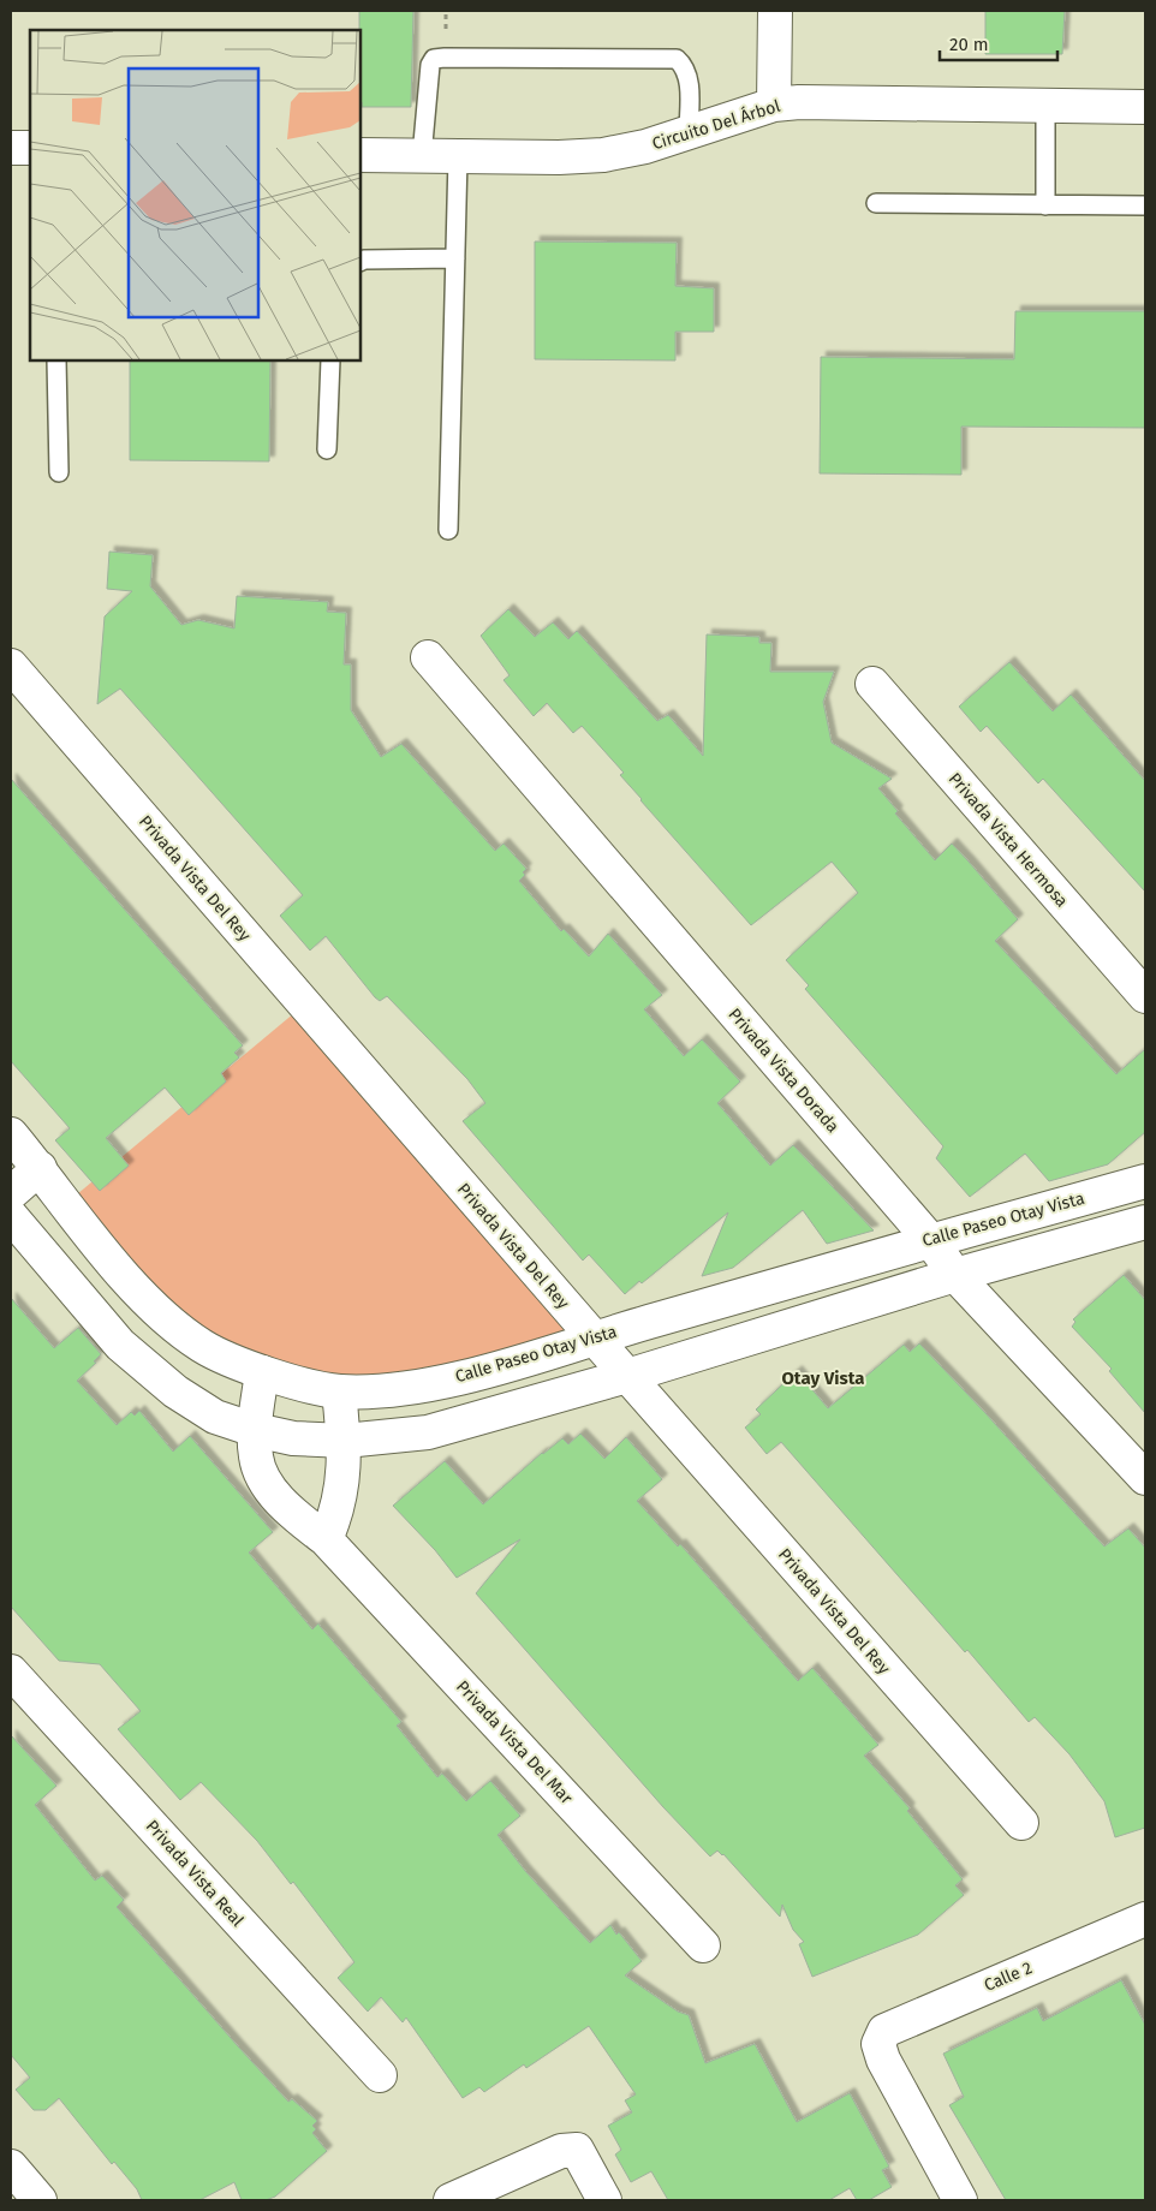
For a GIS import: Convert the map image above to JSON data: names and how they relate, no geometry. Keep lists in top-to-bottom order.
{
  "streets": {
    "street": [
      "Circuito Del Árbol",
      "Privada Vista Hermosa",
      "Privada Vista Del Rey",
      "Privada Vista Dorada",
      "Calle Paseo Otay Vista",
      "Privada Vista Del Mar",
      "Privada Vista Real",
      "Calle 2"
    ]
  },
  "crossings": [
    ["Privada Vista Del Rey", "Calle Paseo Otay Vista"],
    ["Privada Vista Dorada", "Calle Paseo Otay Vista"],
    ["Calle Paseo Otay Vista", "Privada Vista Del Mar"]
  ],
  "districts": ["Otay Vista"],
  "scale_bar": "20 m"
}
